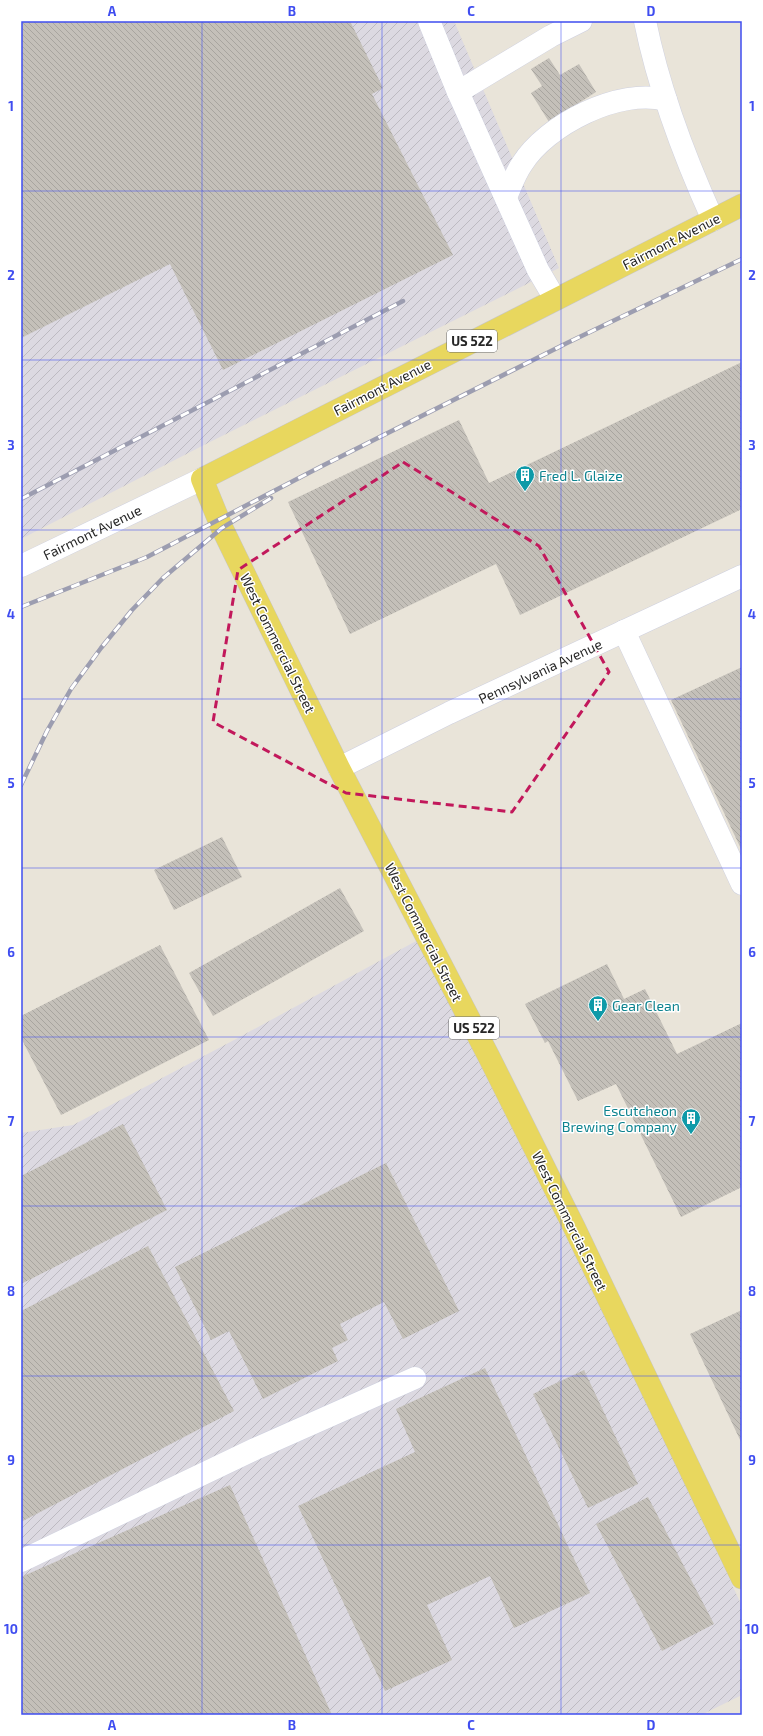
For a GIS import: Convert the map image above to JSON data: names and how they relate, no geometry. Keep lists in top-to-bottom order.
{
  "streets": {
    "main road": ["Fairmont Avenue", "US 522", "West Commercial Street"],
    "street": ["Pennsylvania Avenue"]
  },
  "crossings": [
    ["Fairmont Avenue", "West Commercial Street"],
    ["West Commercial Street", "Pennsylvania Avenue"]
  ],
  "places": {
    "building": ["Fred L. Glaize", "Gear Clean", "Escutcheon Brewing Company"]
  },
  "grid": {
    "columns": [
      "A",
      "B",
      "C",
      "D"
    ],
    "rows": [
      "1",
      "2",
      "3",
      "4",
      "5",
      "6",
      "7",
      "8",
      "9",
      "10"
    ]
  }
}
